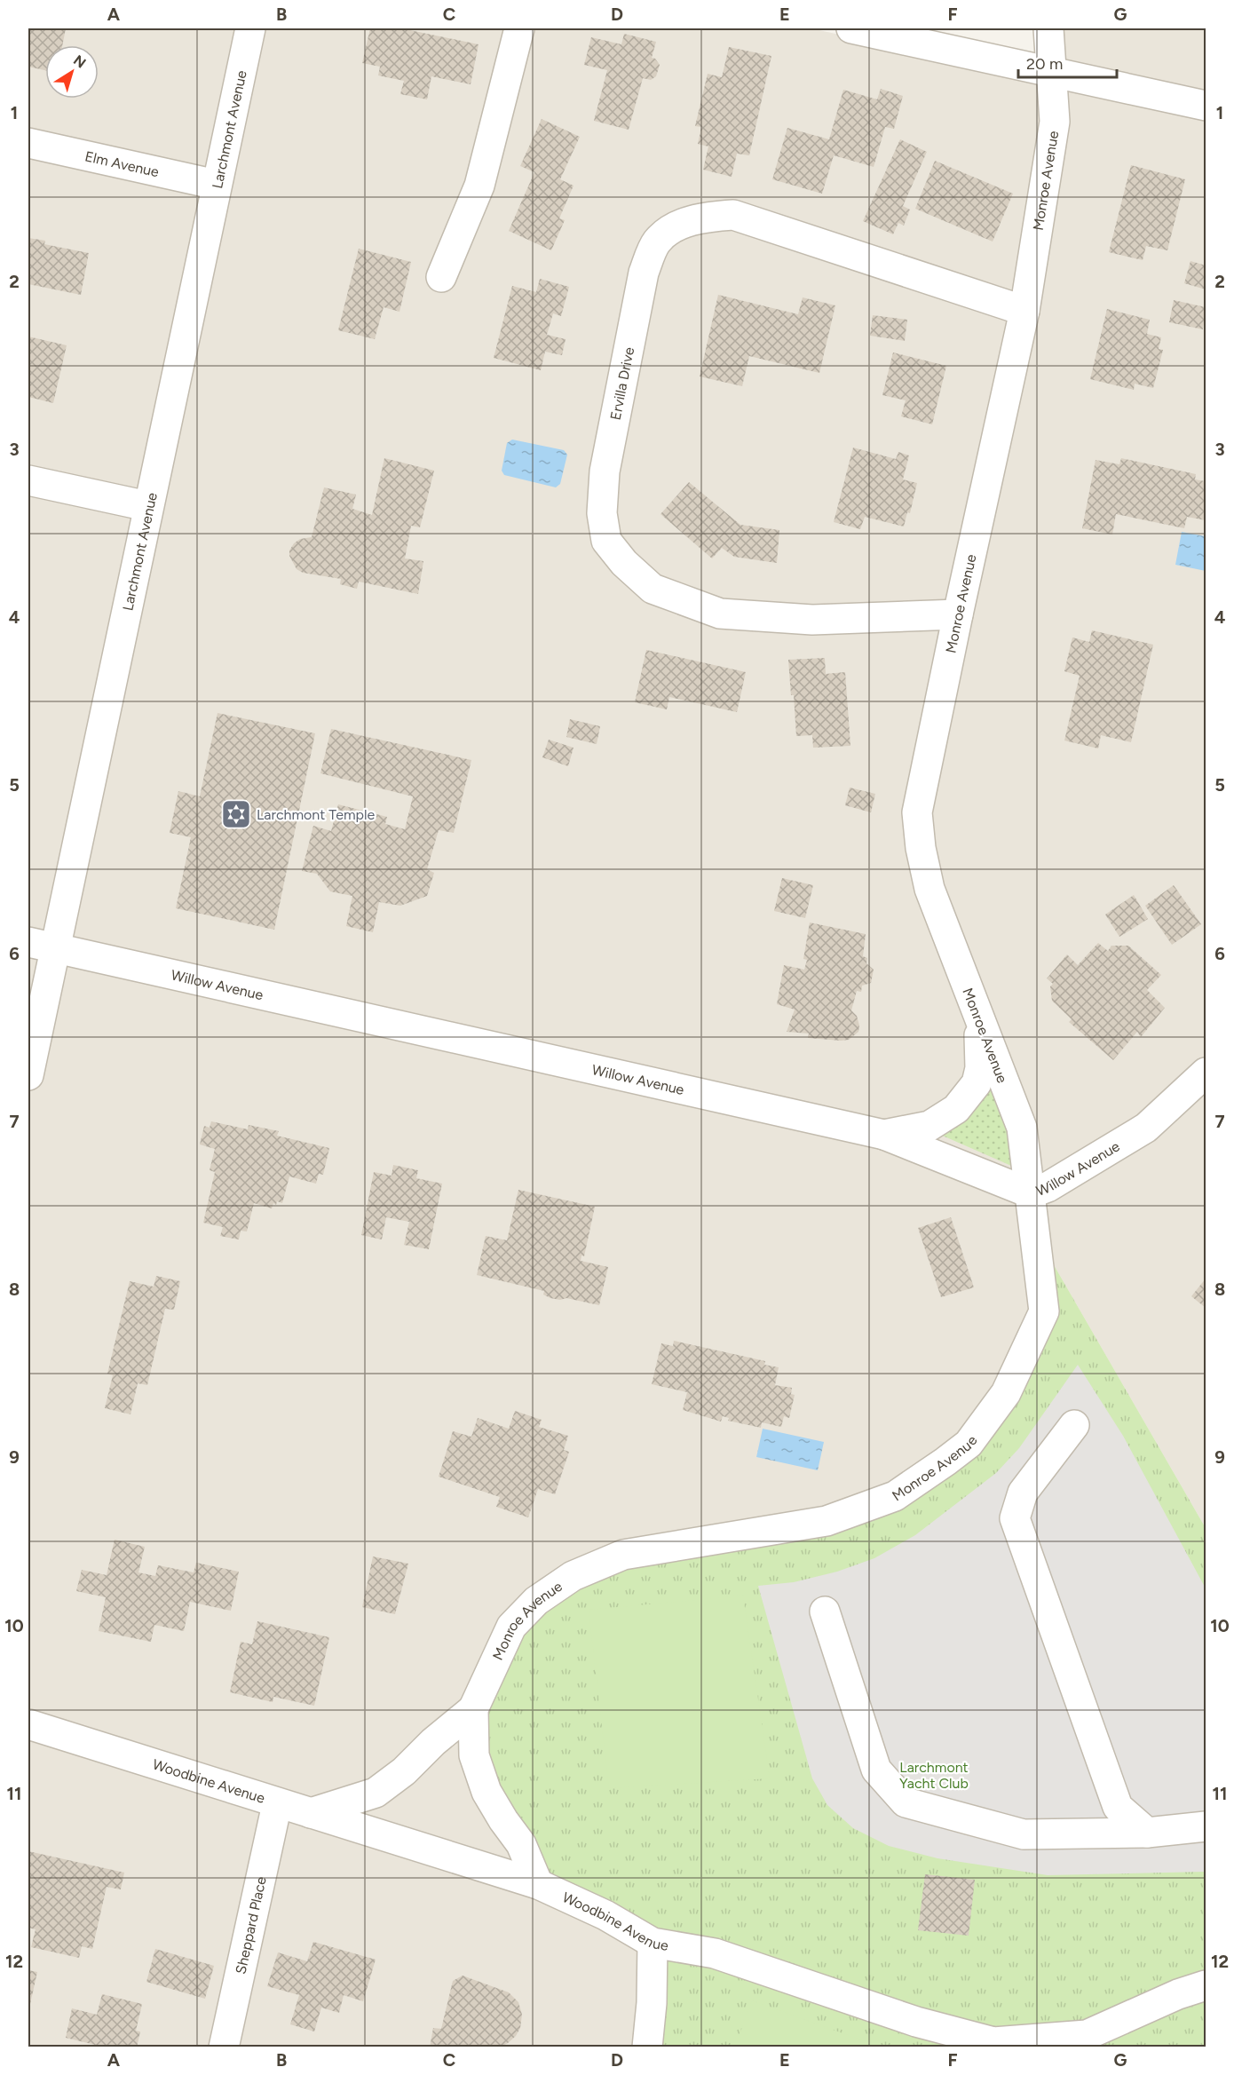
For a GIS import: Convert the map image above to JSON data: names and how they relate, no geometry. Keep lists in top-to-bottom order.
{
  "streets": {
    "street": [
      "Larchmont Avenue",
      "Elm Avenue",
      "Monroe Avenue",
      "Ervilla Drive",
      "Willow Avenue",
      "Woodbine Avenue",
      "Sheppard Place"
    ]
  },
  "crossings": [
    ["Larchmont Avenue", "Elm Avenue"],
    ["Larchmont Avenue", "Willow Avenue"],
    ["Monroe Avenue", "Ervilla Drive"],
    ["Monroe Avenue", "Willow Avenue"],
    ["Monroe Avenue", "Woodbine Avenue"],
    ["Woodbine Avenue", "Sheppard Place"]
  ],
  "parks": ["Larchmont Yacht Club"],
  "places": {
    "synagogue": ["Larchmont Temple"]
  },
  "scale_bar": "20 m",
  "north": "top right",
  "grid": {
    "columns": [
      "A",
      "B",
      "C",
      "D",
      "E",
      "F",
      "G"
    ],
    "rows": [
      "1",
      "2",
      "3",
      "4",
      "5",
      "6",
      "7",
      "8",
      "9",
      "10",
      "11",
      "12"
    ]
  }
}
